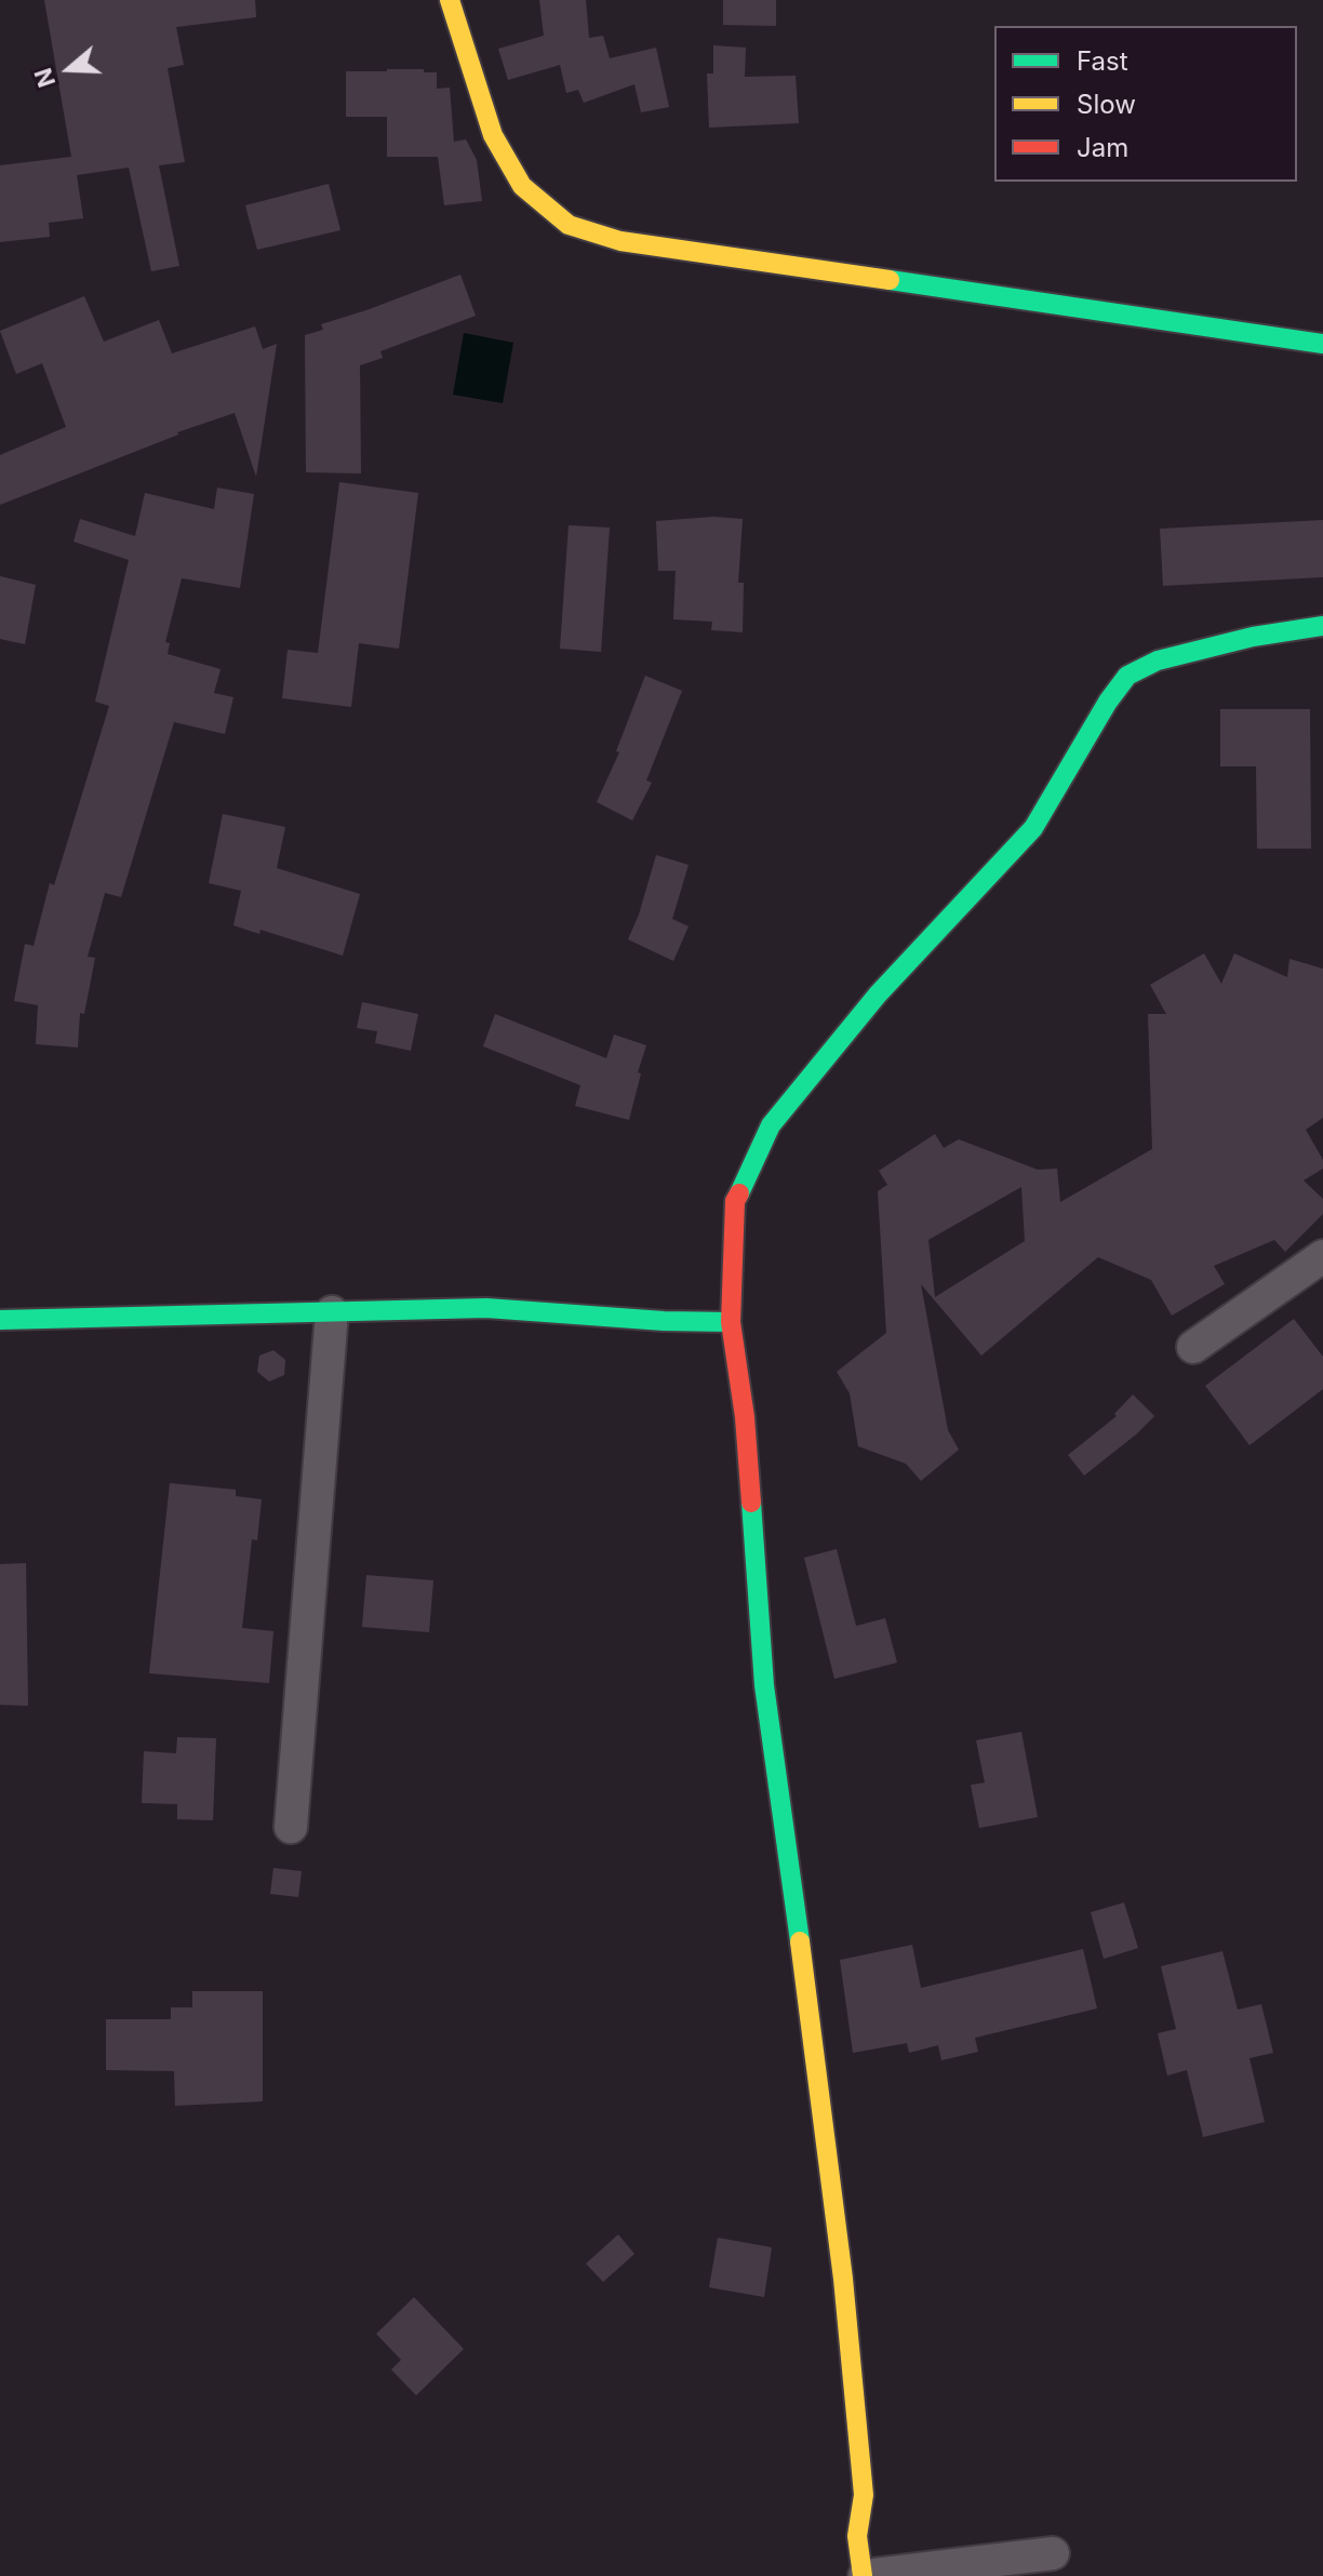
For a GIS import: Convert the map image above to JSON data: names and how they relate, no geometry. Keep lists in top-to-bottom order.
{
  "legend": ["Fast", "Slow", "Jam"],
  "north": "left"
}
